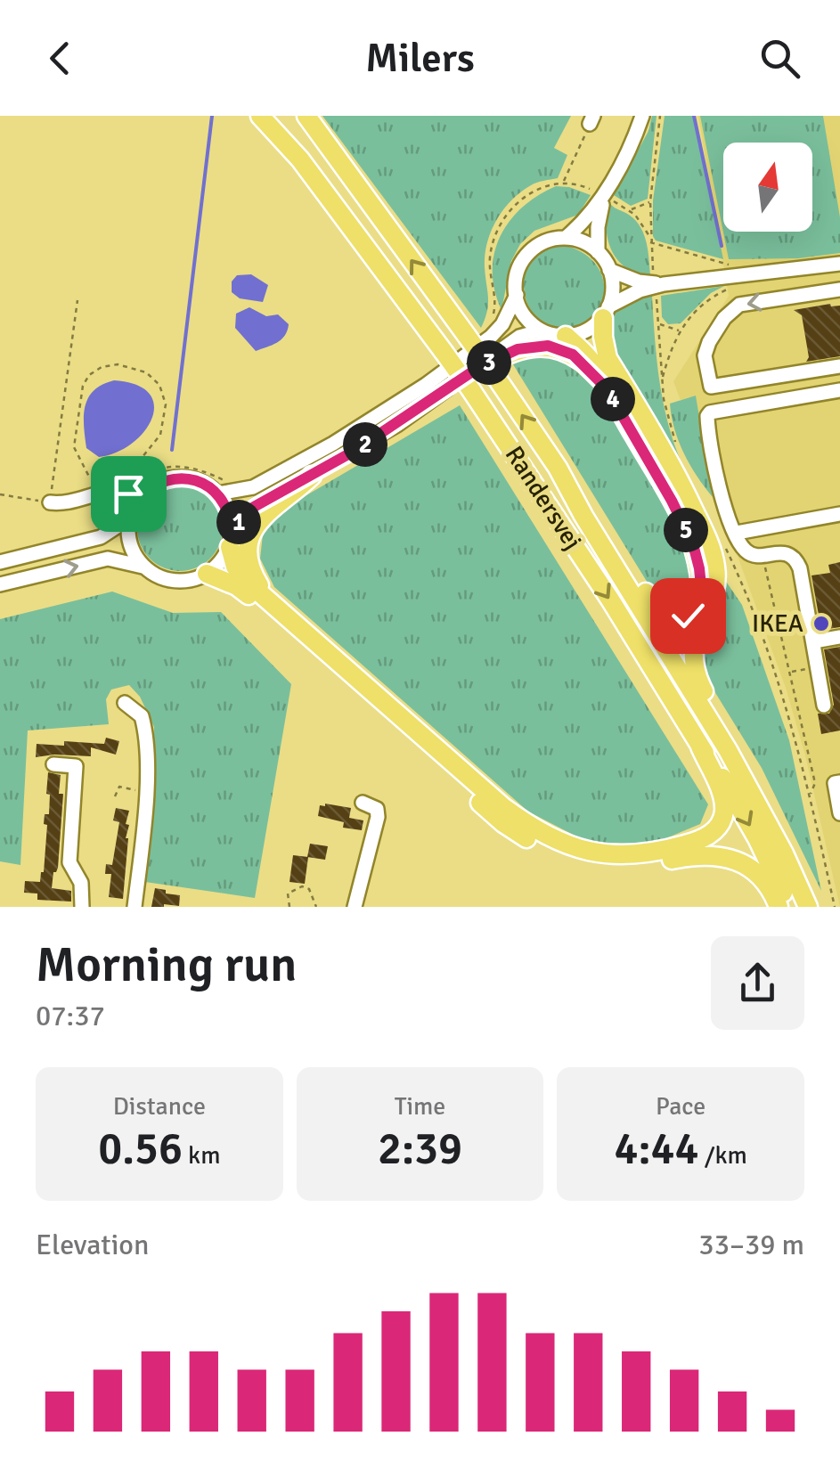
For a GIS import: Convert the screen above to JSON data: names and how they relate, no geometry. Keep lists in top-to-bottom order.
{
  "streets": {
    "main road": ["Randersvej"]
  },
  "places": ["IKEA"],
  "north": "top",
  "page": {
    "header": "Milers",
    "pins": [
      "3",
      "4",
      "2",
      "1",
      "5"
    ],
    "heading": ["Morning run", "07:37"],
    "stats": [
      ["Distance", "0.56 km"],
      ["Time", "2:39"],
      ["Pace", "4:44 /km"]
    ],
    "chart": ["Elevation", "33–39 m"]
  }
}
